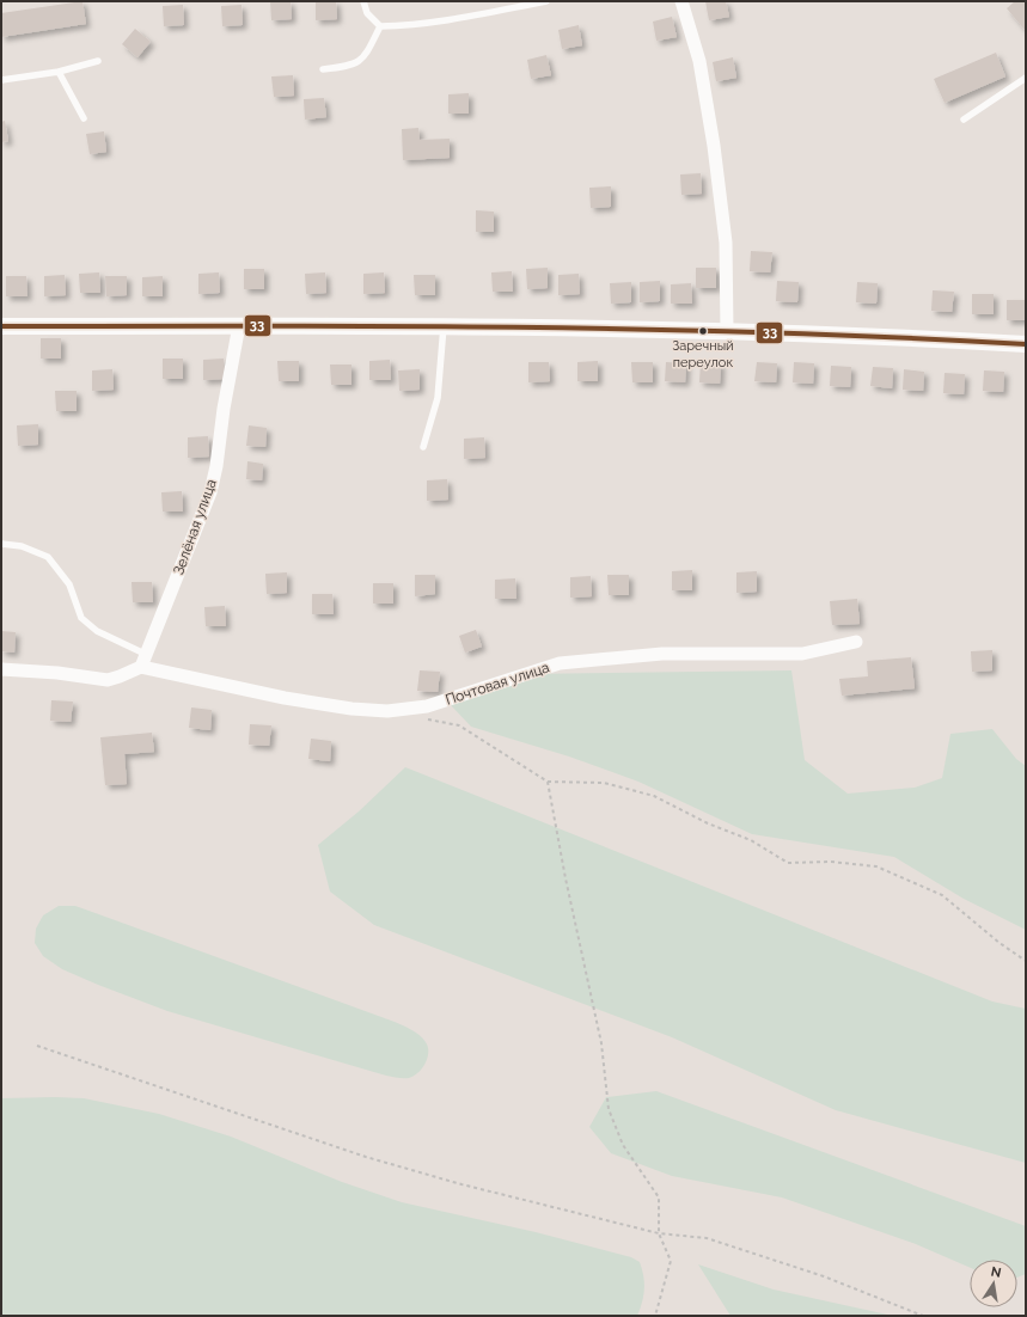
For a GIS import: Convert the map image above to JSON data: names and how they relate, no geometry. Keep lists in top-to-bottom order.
{
  "streets": {
    "street": ["Зелёная улица", "Почтовая улица"]
  },
  "crossings": [
    ["Зелёная улица", "Почтовая улица"]
  ],
  "places": ["Заречный переулок"],
  "lines": ["transit line 33"],
  "north": "top"
}
